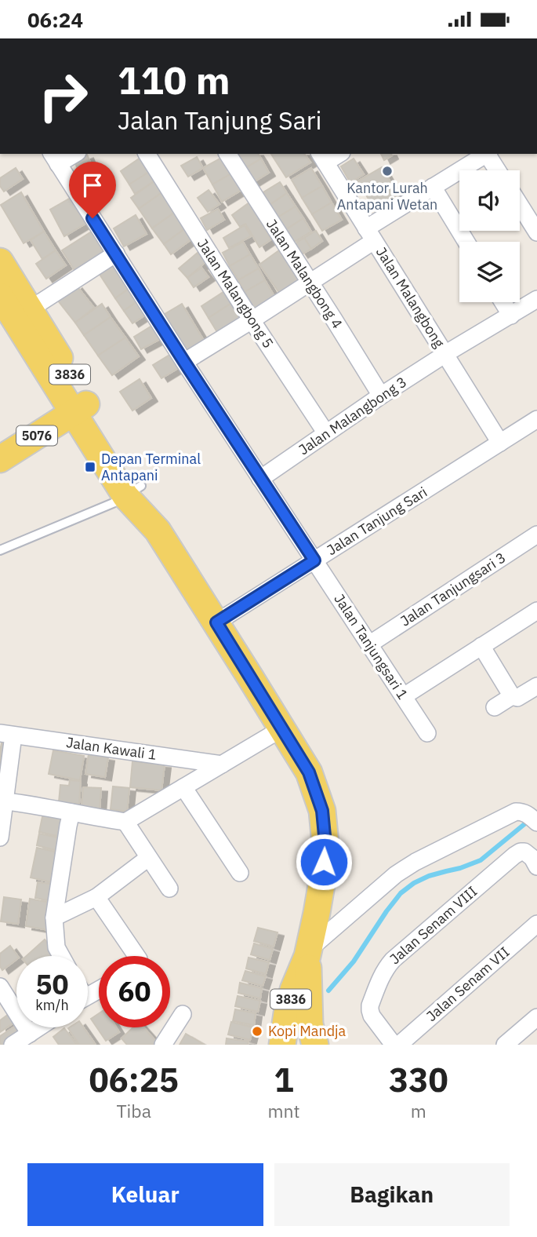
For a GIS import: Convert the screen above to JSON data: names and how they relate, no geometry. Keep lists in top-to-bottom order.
{
  "streets": {
    "main road": ["3836", "5076"],
    "street": [
      "Jalan Malangbong 4",
      "Jalan Malangbong 5",
      "Jalan Malangbong",
      "Jalan Malangbong 3",
      "Jalan Tanjung Sari",
      "Jalan Tanjungsari 3",
      "Jalan Tanjungsari 1",
      "Jalan Kawali 1",
      "Jalan Senam VIII",
      "Jalan Senam VII"
    ]
  },
  "crossings": [
    ["Jalan Malangbong 4", "Jalan Malangbong 3"],
    ["Jalan Malangbong 5", "Jalan Malangbong 3"],
    ["Jalan Malangbong", "Jalan Malangbong 3"],
    ["Jalan Malangbong", "Jalan Tanjung Sari"],
    ["3836", "5076"],
    ["3836", "Jalan Tanjung Sari"],
    ["Jalan Malangbong 3", "Jalan Tanjungsari 1"],
    ["Jalan Tanjung Sari", "Jalan Tanjungsari 1"],
    ["Jalan Tanjungsari 3", "Jalan Tanjungsari 1"]
  ],
  "places": {
    "other": ["Kantor Lurah Antapani Wetan", "Kopi Mandja"],
    "transit": ["Depan Terminal Antapani"]
  },
  "page": {
    "status": "06:24",
    "turn": ["110 m", "Jalan Tanjung Sari"],
    "speed": "50 km/h",
    "limit": "60",
    "eta": [
      "06:25",
      "Tiba",
      "1",
      "mnt",
      "330",
      "m"
    ],
    "buttons": ["Keluar", "Bagikan"]
  }
}
